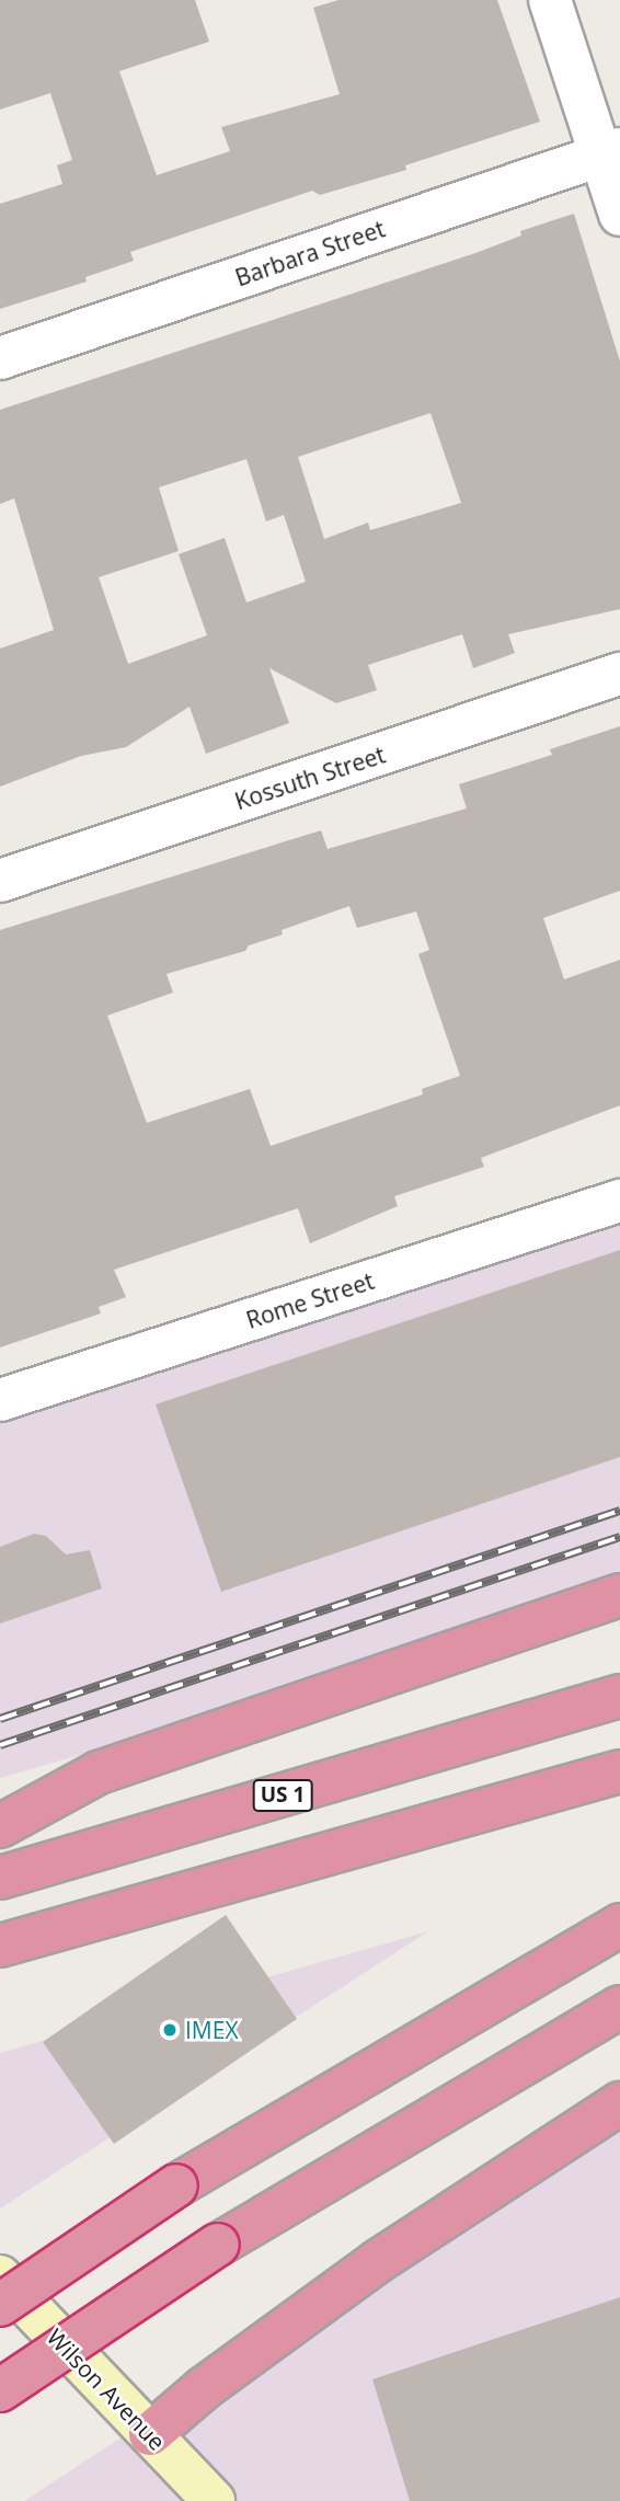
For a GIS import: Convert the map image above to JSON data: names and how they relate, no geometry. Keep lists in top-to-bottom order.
{
  "streets": {
    "highway": ["US 1"],
    "main road": ["Wilson Avenue"],
    "street": ["Barbara Street", "Kossuth Street", "Rome Street"]
  },
  "places": ["IMEX"]
}
